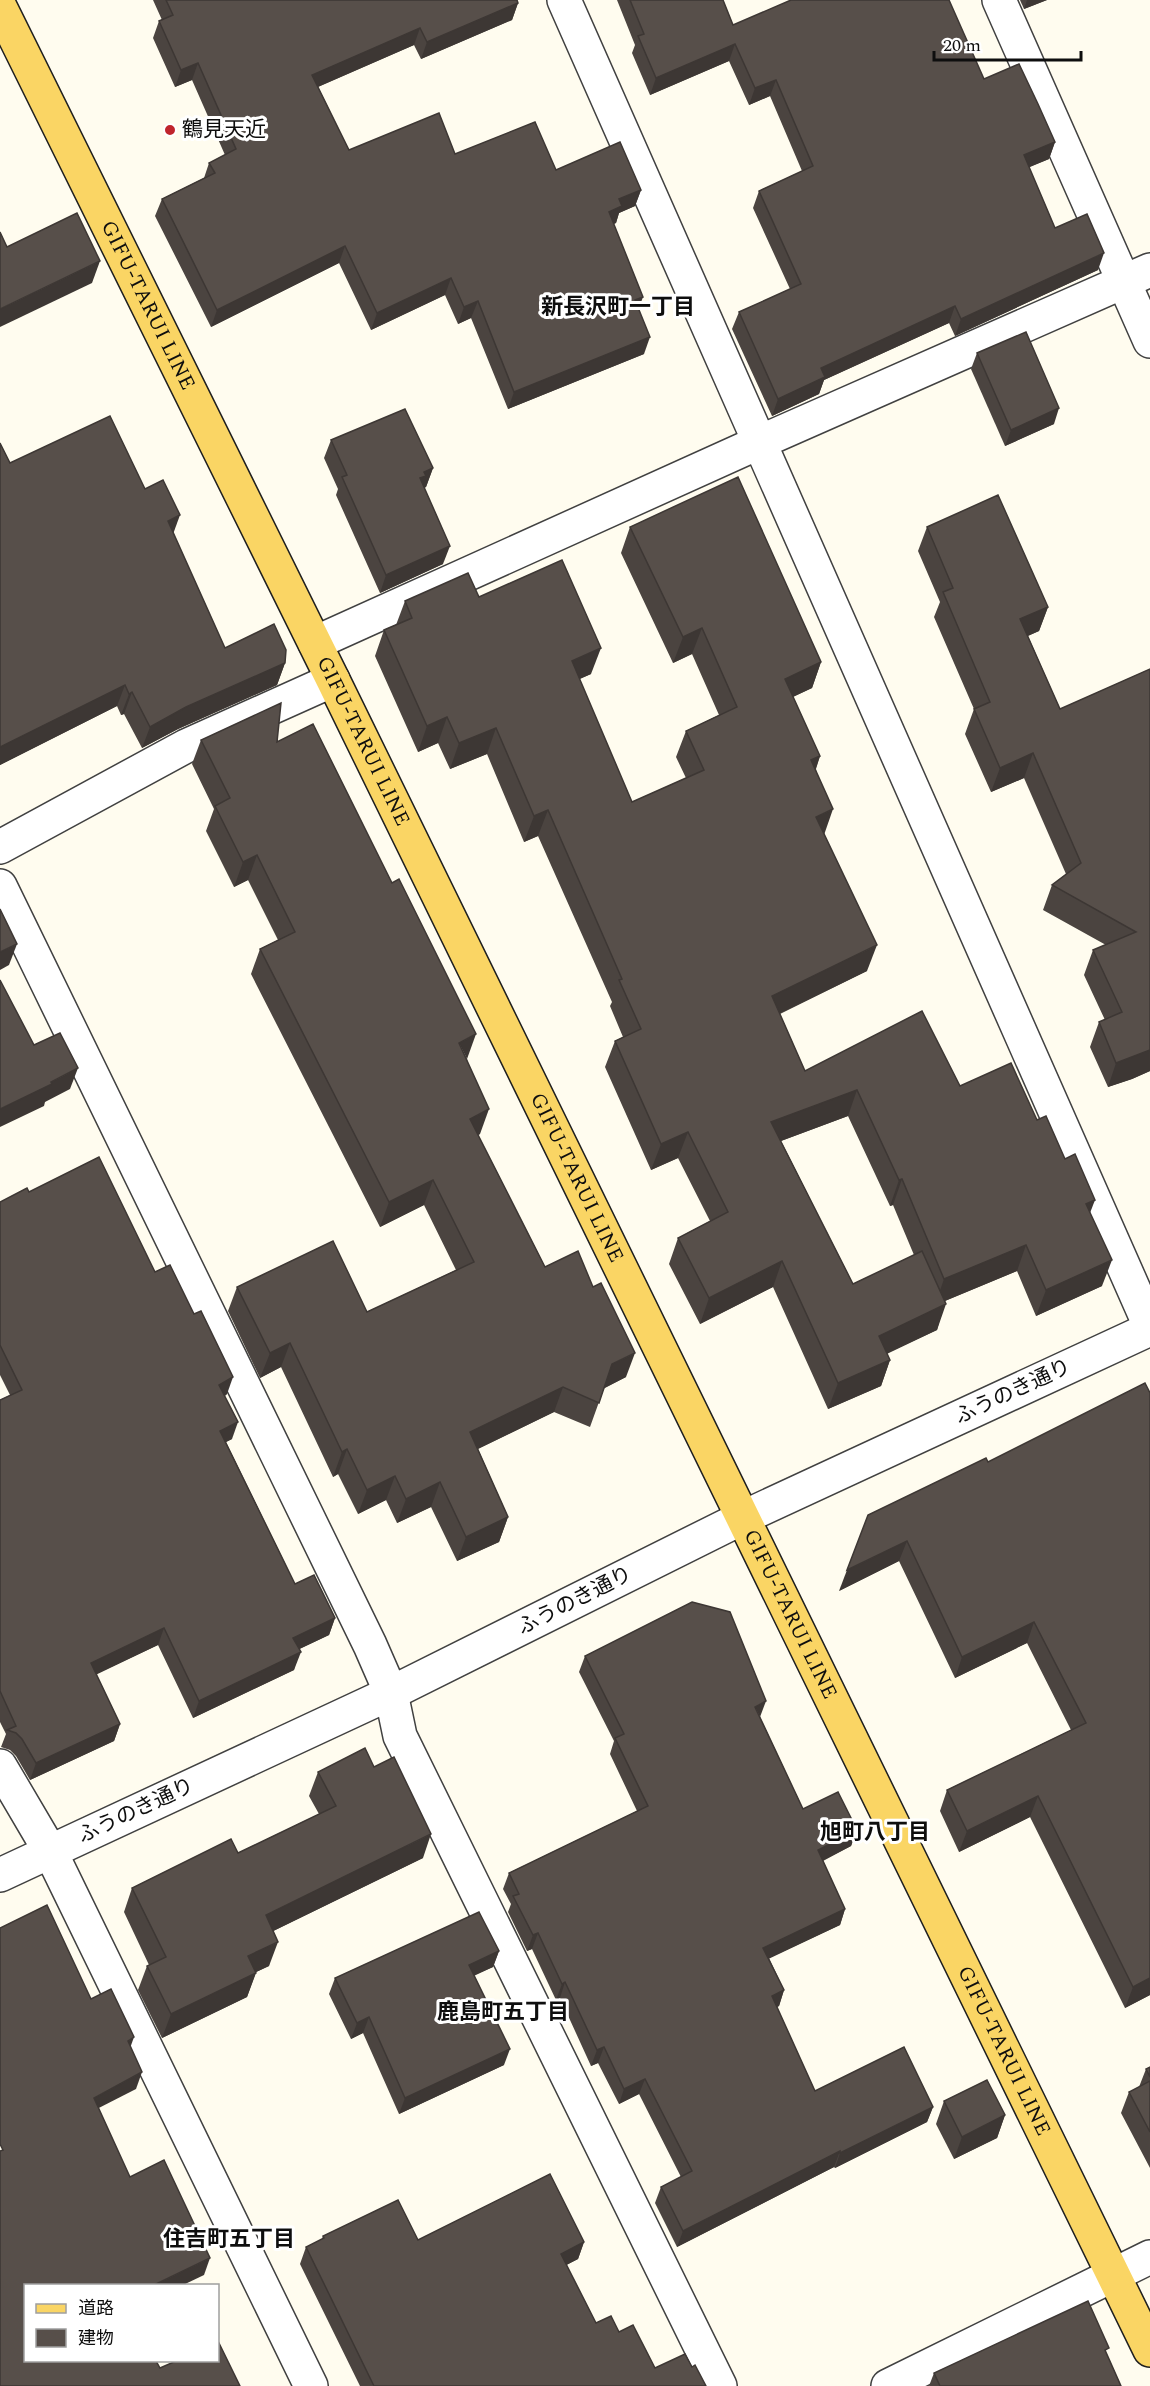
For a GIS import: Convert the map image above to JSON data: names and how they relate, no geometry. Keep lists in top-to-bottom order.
{
  "streets": {
    "main road": ["GIFU-TARUI LINE"],
    "street": ["ふうのき通り"]
  },
  "crossings": [
    ["GIFU-TARUI LINE", "ふうのき通り"]
  ],
  "districts": [
    "新長沢町一丁目",
    "旭町八丁目",
    "鹿島町五丁目",
    "住吉町五丁目"
  ],
  "places": ["鶴見天近"],
  "legend": ["道路", "建物"],
  "scale_bar": "20 m"
}
